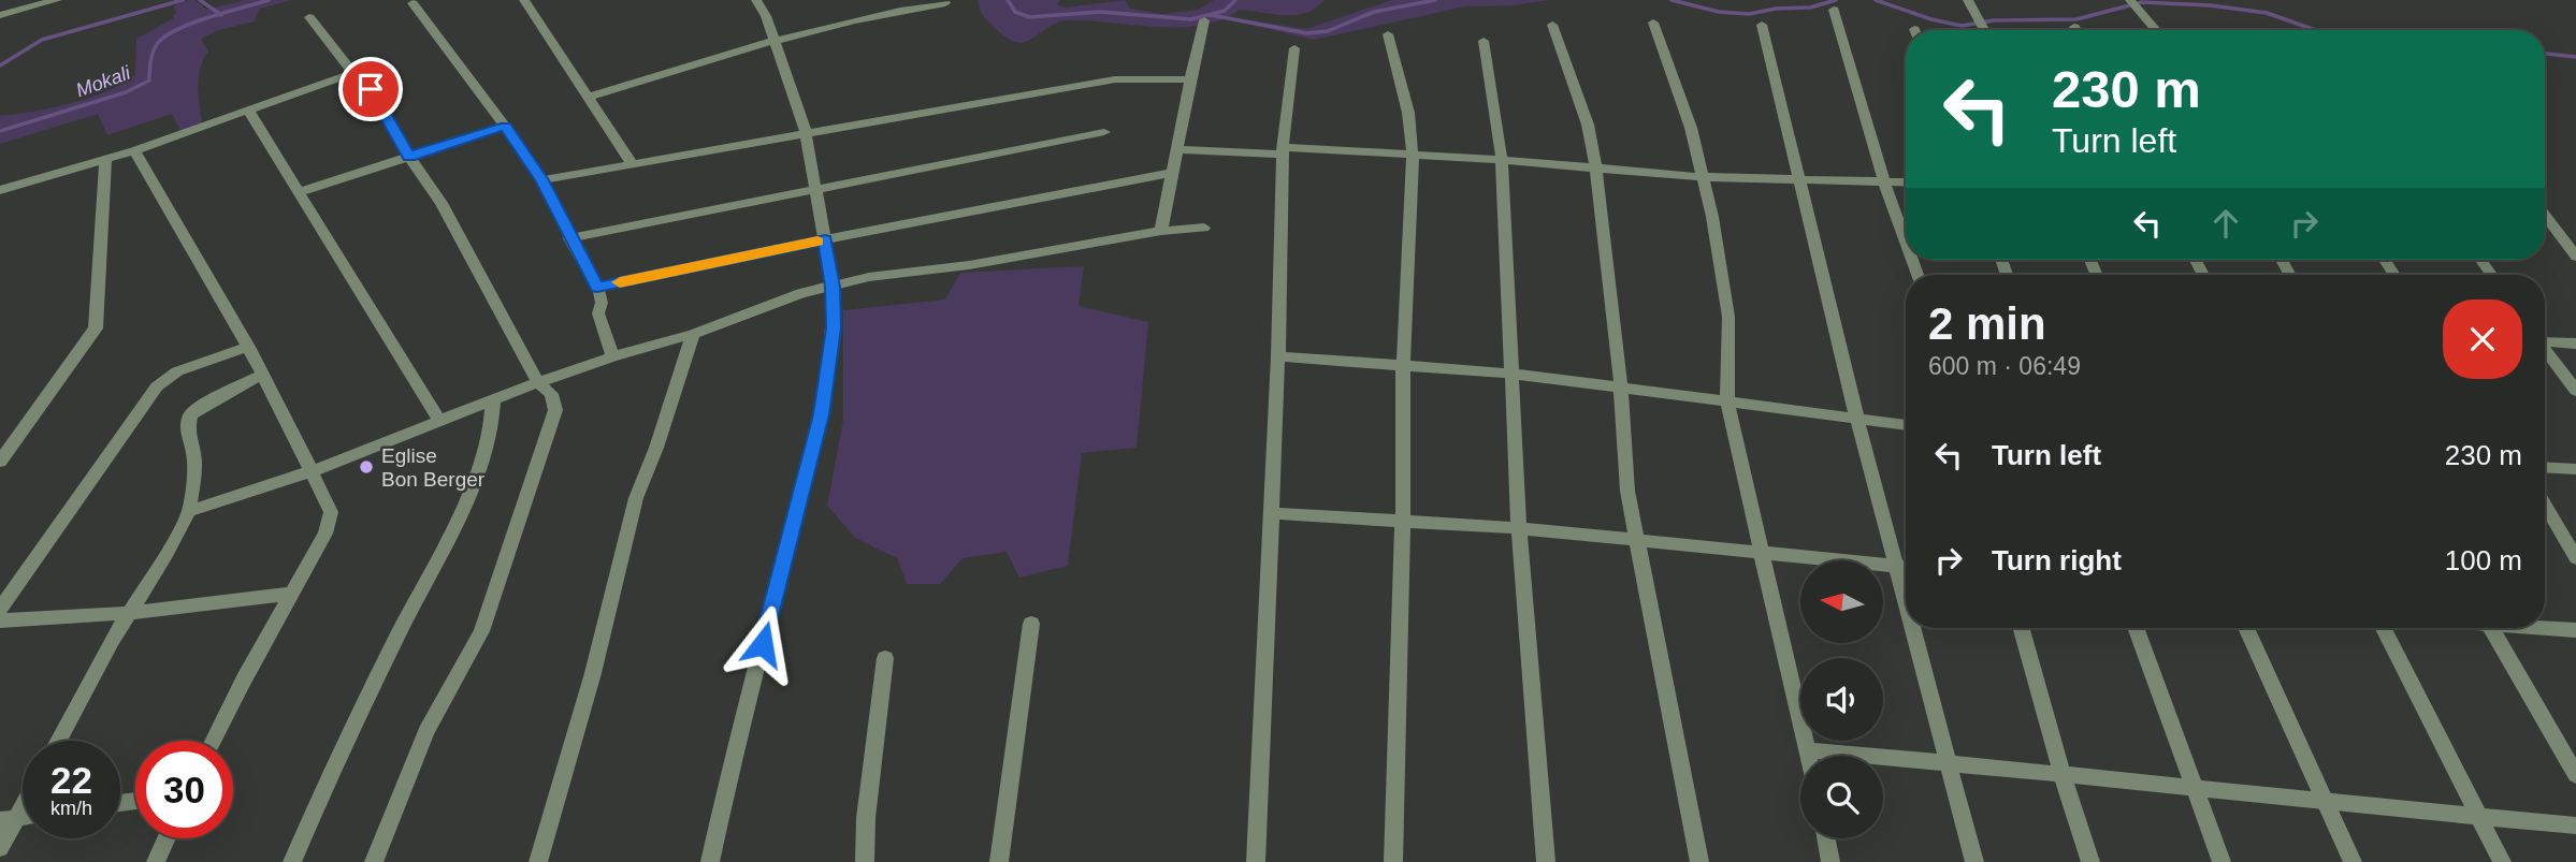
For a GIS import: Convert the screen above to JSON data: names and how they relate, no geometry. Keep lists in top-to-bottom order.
{
  "water": ["Mokali"],
  "places": ["Eglise Bon Berger"],
  "north": "left",
  "page": {
    "turn": ["230 m", "Turn left"],
    "heading": ["2 min", "600 m · 06:49"],
    "list": [
      {
        "name": "Turn left",
        "value": "230 m"
      },
      {
        "name": "Turn right",
        "value": "100 m"
      }
    ],
    "speed": "22 km/h",
    "limit": "30"
  }
}
